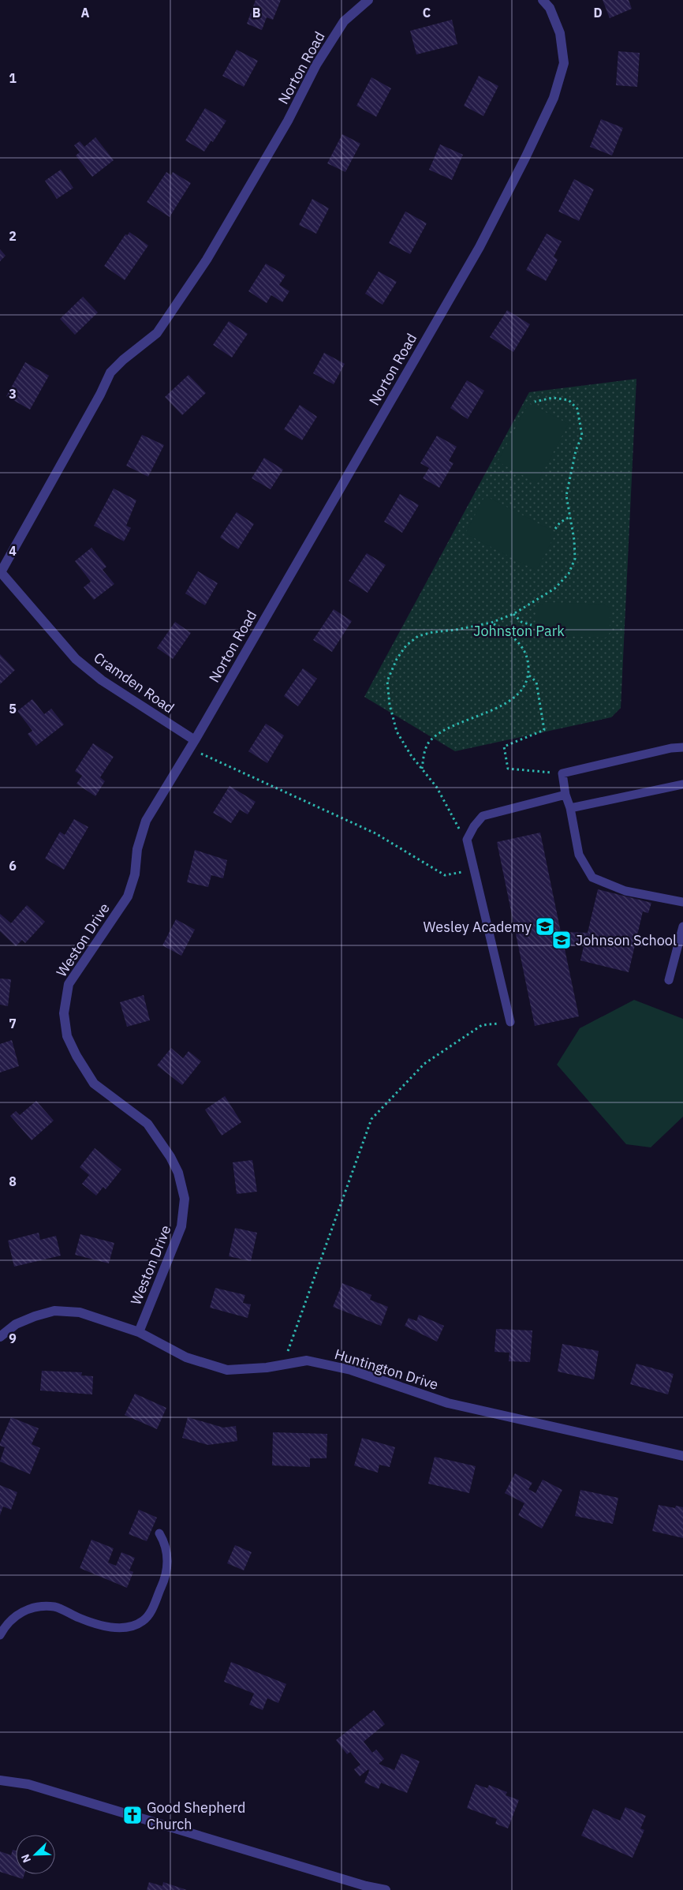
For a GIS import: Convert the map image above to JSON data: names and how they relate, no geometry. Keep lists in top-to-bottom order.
{
  "streets": {
    "street": [
      "Norton Road",
      "Cramden Road",
      "Weston Drive",
      "Huntington Drive"
    ]
  },
  "crossings": [
    ["Norton Road", "Cramden Road"],
    ["Norton Road", "Weston Drive"],
    ["Cramden Road", "Weston Drive"],
    ["Weston Drive", "Huntington Drive"]
  ],
  "parks": ["Johnston Park"],
  "places": {
    "school or university": ["Wesley Academy", "Johnson School"],
    "church": ["Good Shepherd Church"]
  },
  "north": "bottom left",
  "grid": {
    "columns": [
      "A",
      "B",
      "C",
      "D"
    ],
    "rows": [
      "1",
      "2",
      "3",
      "4",
      "5",
      "6",
      "7",
      "8",
      "9"
    ]
  }
}
